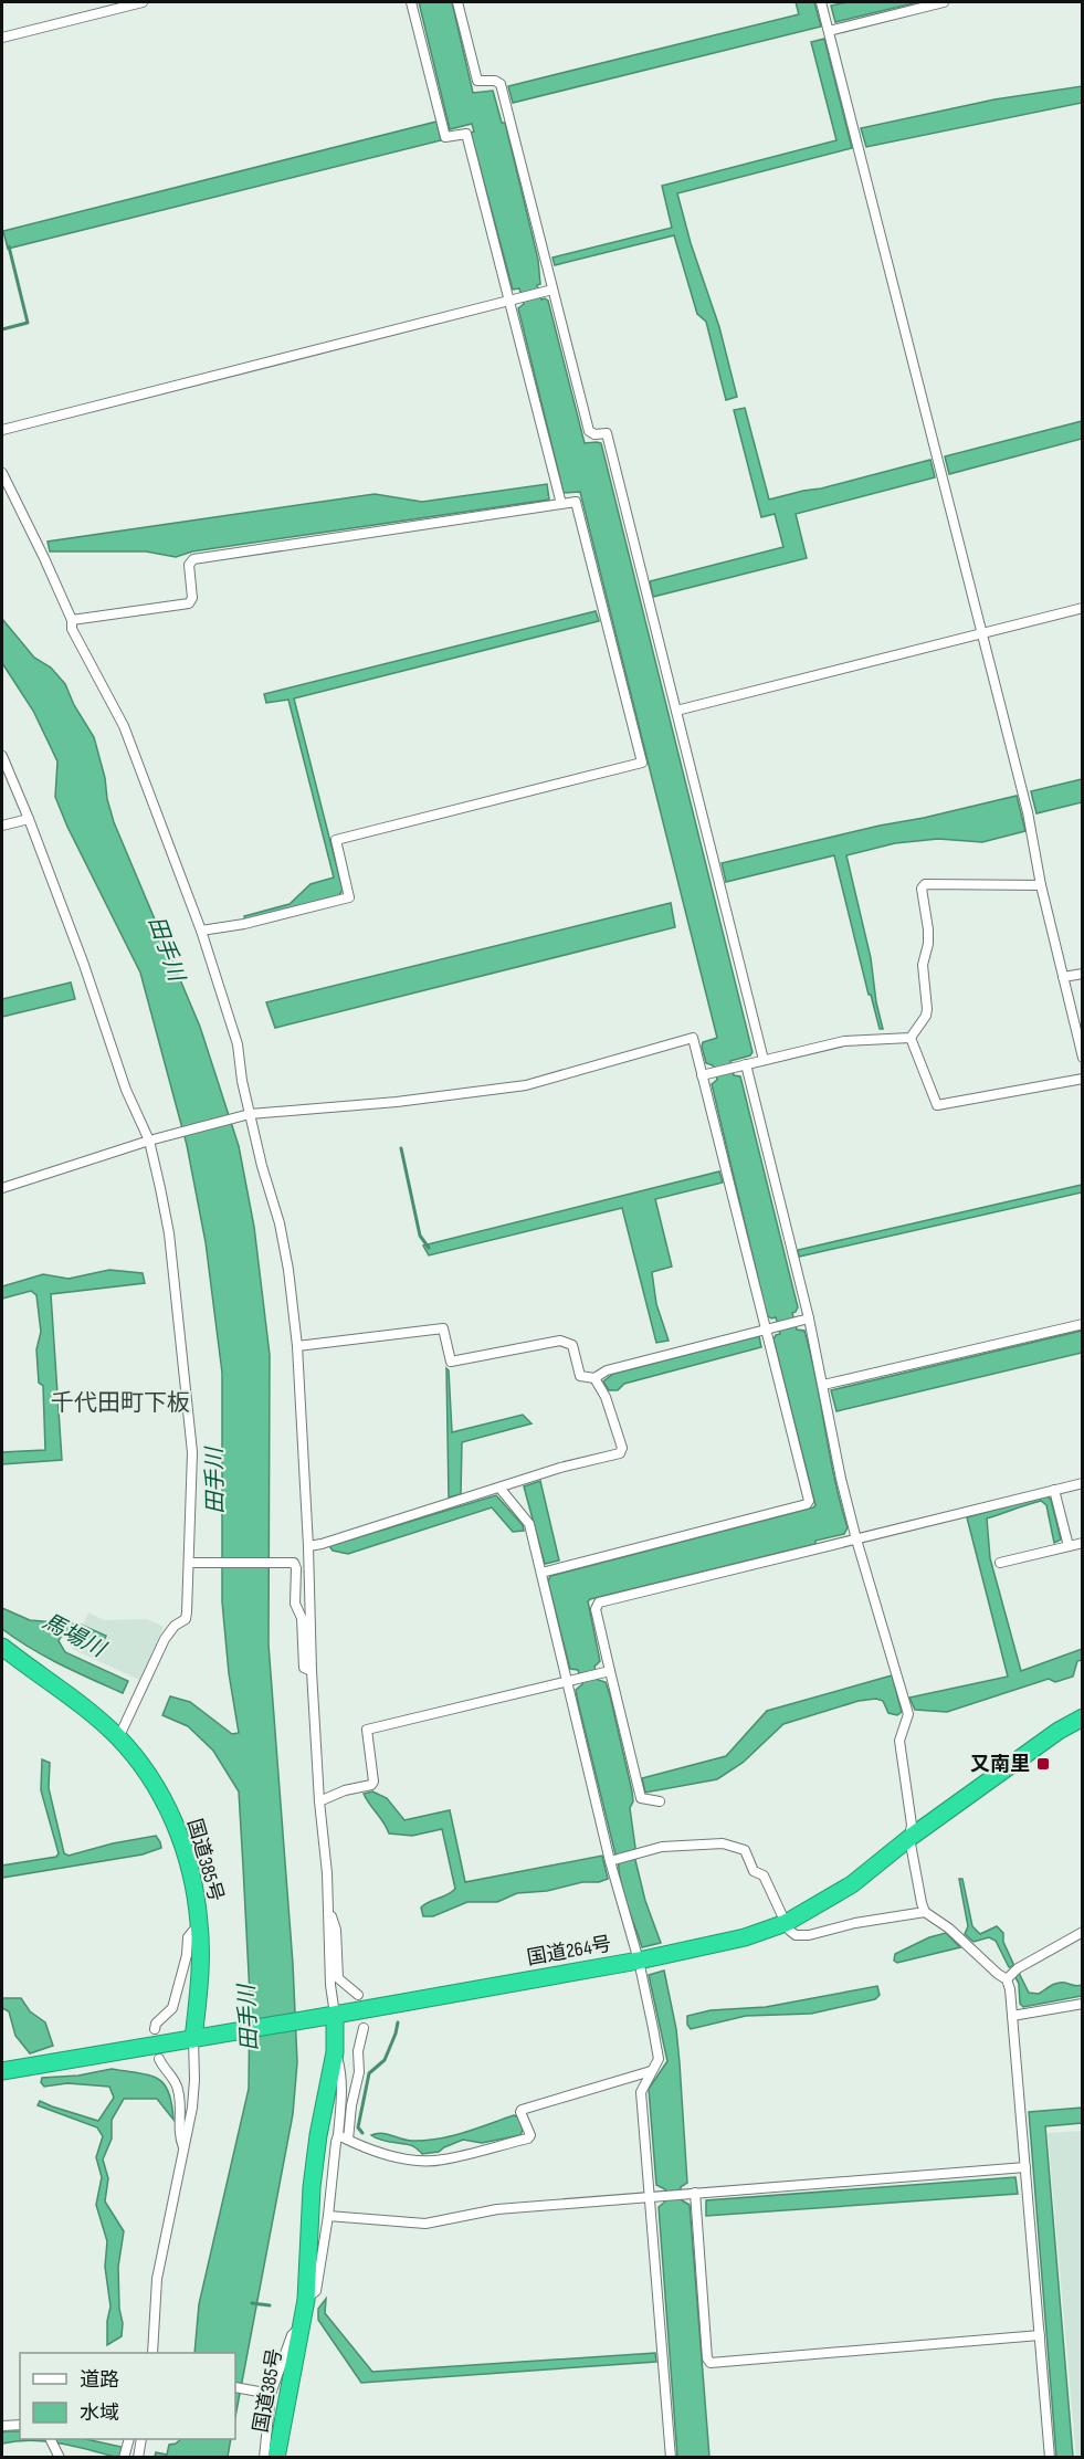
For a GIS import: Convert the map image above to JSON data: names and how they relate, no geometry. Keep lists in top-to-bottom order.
{
  "streets": {
    "highway": ["国道385号", "国道264号"]
  },
  "crossings": [
    ["国道385号", "国道264号"]
  ],
  "districts": ["千代田町下板"],
  "water": ["田手川", "馬場川"],
  "places": {
    "transit": ["又南里"]
  },
  "legend": ["道路", "水域"]
}
